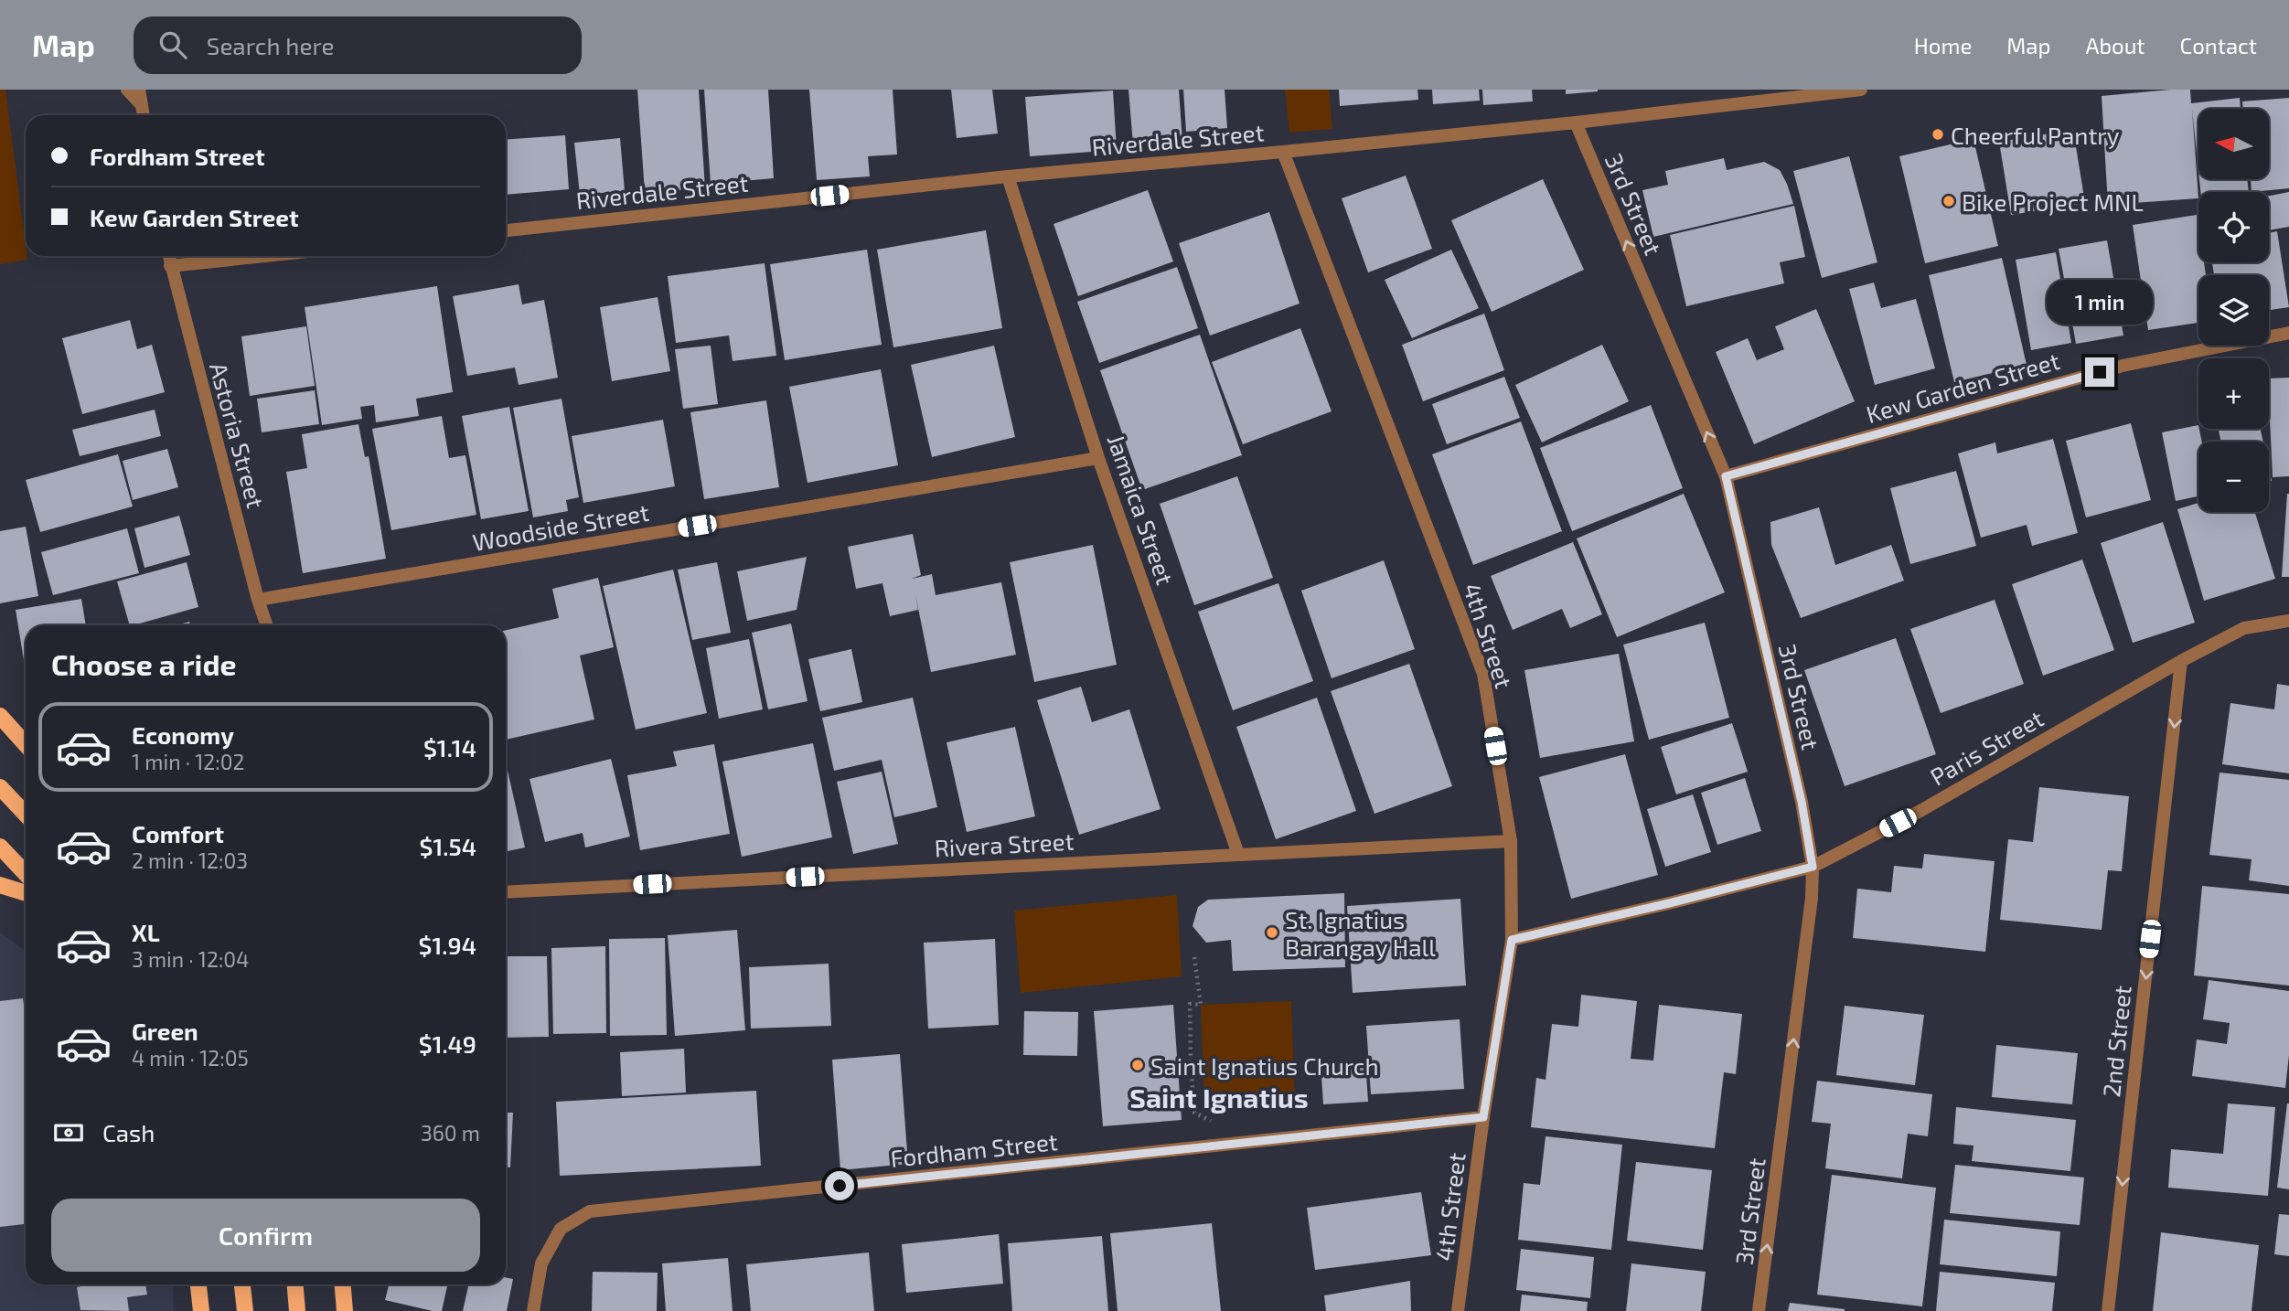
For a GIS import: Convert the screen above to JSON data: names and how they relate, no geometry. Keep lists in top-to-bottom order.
{
  "streets": {
    "street": [
      "Riverdale Street",
      "3rd Street",
      "Kew Garden Street",
      "Astoria Street",
      "Jamaica Street",
      "Woodside Street",
      "4th Street",
      "Paris Street",
      "Rivera Street",
      "2nd Street",
      "Fordham Street"
    ]
  },
  "crossings": [
    ["Riverdale Street", "3rd Street"],
    ["Riverdale Street", "Jamaica Street"],
    ["Riverdale Street", "4th Street"],
    ["3rd Street", "Kew Garden Street"],
    ["3rd Street", "Paris Street"],
    ["Astoria Street", "Woodside Street"],
    ["Jamaica Street", "Woodside Street"],
    ["Jamaica Street", "Rivera Street"],
    ["4th Street", "Paris Street"],
    ["4th Street", "Rivera Street"],
    ["4th Street", "Fordham Street"],
    ["Paris Street", "2nd Street"]
  ],
  "one_way": ["3rd Street", "2nd Street"],
  "districts": ["Saint Ignatius"],
  "places": [
    "Cheerful Pantry",
    "Bike Project MNL",
    "St. Ignatius Barangay Hall",
    "Saint Ignatius Church"
  ],
  "north": "left",
  "page": {
    "header": "Map",
    "search": "Search here",
    "nav": [
      "Home",
      "Map",
      "About",
      "Contact"
    ],
    "map_buttons": ["+", "−"],
    "banner": ["Fordham Street", "Kew Garden Street"],
    "bubble": "1 min",
    "heading": "Choose a ride",
    "list": [
      {
        "name": "Economy",
        "note": "1 min · 12:02",
        "value": "$1.14"
      },
      {
        "name": "Comfort",
        "note": "2 min · 12:03",
        "value": "$1.54"
      },
      {
        "name": "XL",
        "note": "3 min · 12:04",
        "value": "$1.94"
      },
      {
        "name": "Green",
        "note": "4 min · 12:05",
        "value": "$1.49"
      }
    ],
    "pay": ["Cash", "360 m"],
    "buttons": "Confirm"
  }
}
